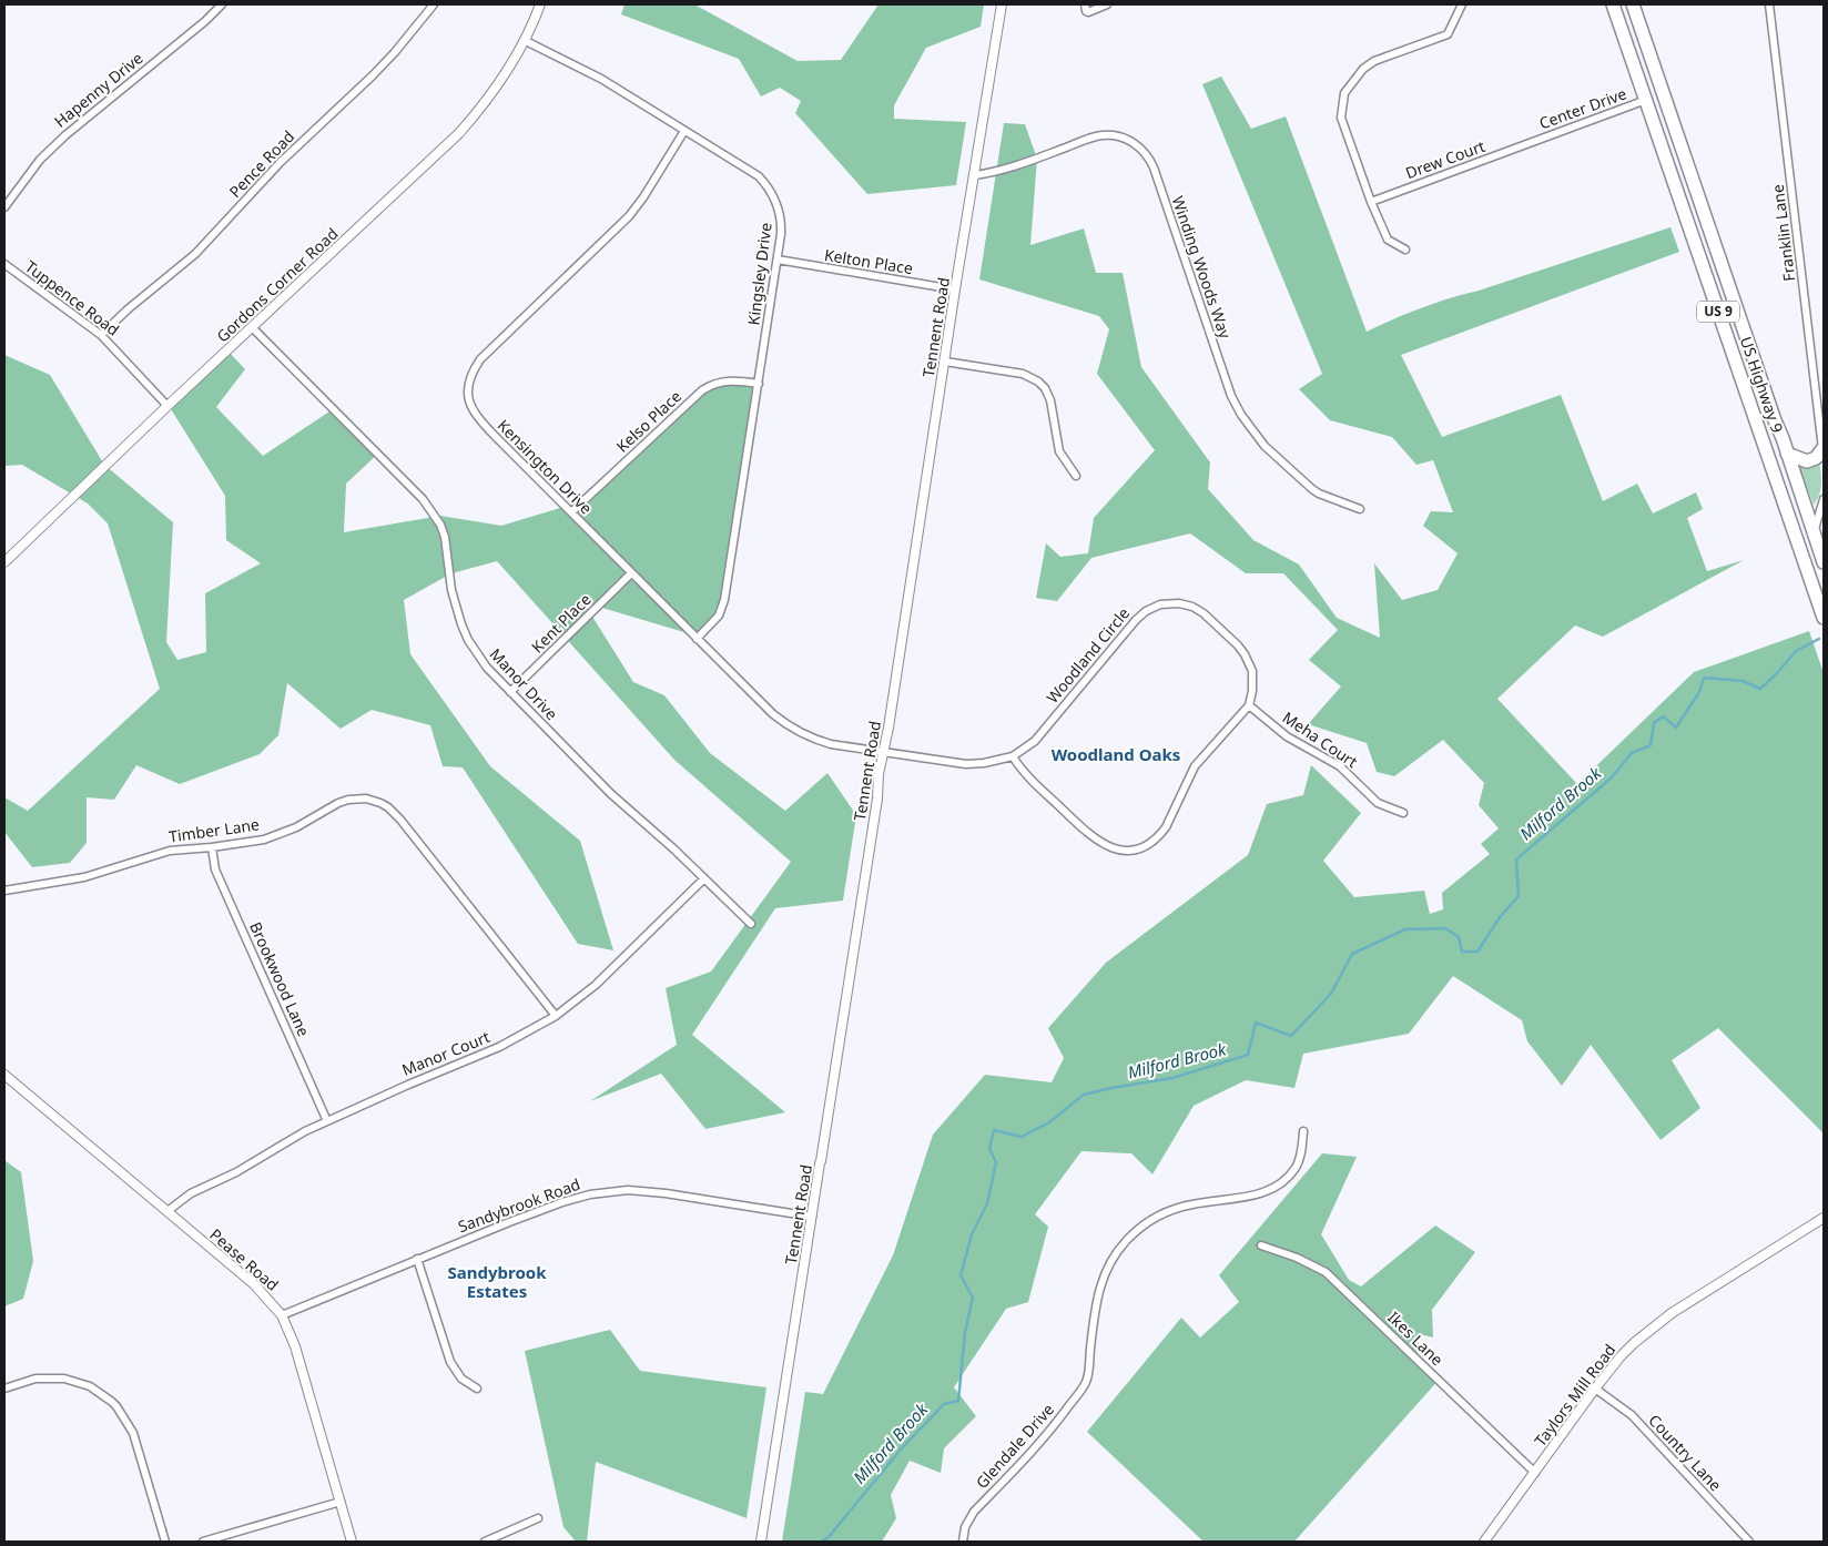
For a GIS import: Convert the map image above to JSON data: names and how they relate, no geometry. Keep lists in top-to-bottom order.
{
  "streets": {
    "highway": ["US 9", "US Highway 9"],
    "street": [
      "Hapenny Drive",
      "Center Drive",
      "Drew Court",
      "Pence Road",
      "Franklin Lane",
      "Kelton Place",
      "Winding Woods Way",
      "Kingsley Drive",
      "Gordons Corner Road",
      "Tuppence Road",
      "Tennent Road",
      "Kelso Place",
      "Kensington Drive",
      "Kent Place",
      "Woodland Circle",
      "Manor Drive",
      "Meha Court",
      "Timber Lane",
      "Brookwood Lane",
      "Manor Court",
      "Sandybrook Road",
      "Pease Road",
      "Ikes Lane",
      "Taylors Mill Road",
      "Glendale Drive",
      "Country Lane"
    ]
  },
  "crossings": [
    ["Center Drive", "Drew Court"],
    ["Center Drive", "US Highway 9"],
    ["Pence Road", "Tuppence Road"],
    ["Kelton Place", "Kingsley Drive"],
    ["Kelton Place", "Tennent Road"],
    ["Winding Woods Way", "Tennent Road"],
    ["Kingsley Drive", "Gordons Corner Road"],
    ["Kingsley Drive", "Kelso Place"],
    ["Kingsley Drive", "Kensington Drive"],
    ["Gordons Corner Road", "Tuppence Road"],
    ["Gordons Corner Road", "Manor Drive"],
    ["Tennent Road", "Kensington Drive"],
    ["Tennent Road", "Woodland Circle"],
    ["Tennent Road", "Sandybrook Road"],
    ["Kelso Place", "Kensington Drive"],
    ["Kensington Drive", "Kent Place"],
    ["Kensington Drive", "Woodland Circle"],
    ["Kent Place", "Manor Drive"],
    ["Woodland Circle", "Meha Court"],
    ["Manor Drive", "Manor Court"],
    ["Timber Lane", "Brookwood Lane"],
    ["Timber Lane", "Manor Court"],
    ["Brookwood Lane", "Manor Court"],
    ["Manor Court", "Pease Road"],
    ["Sandybrook Road", "Pease Road"],
    ["Ikes Lane", "Taylors Mill Road"],
    ["Taylors Mill Road", "Country Lane"]
  ],
  "districts": ["Woodland Oaks", "Sandybrook Estates"],
  "water": ["Milford Brook"]
}
